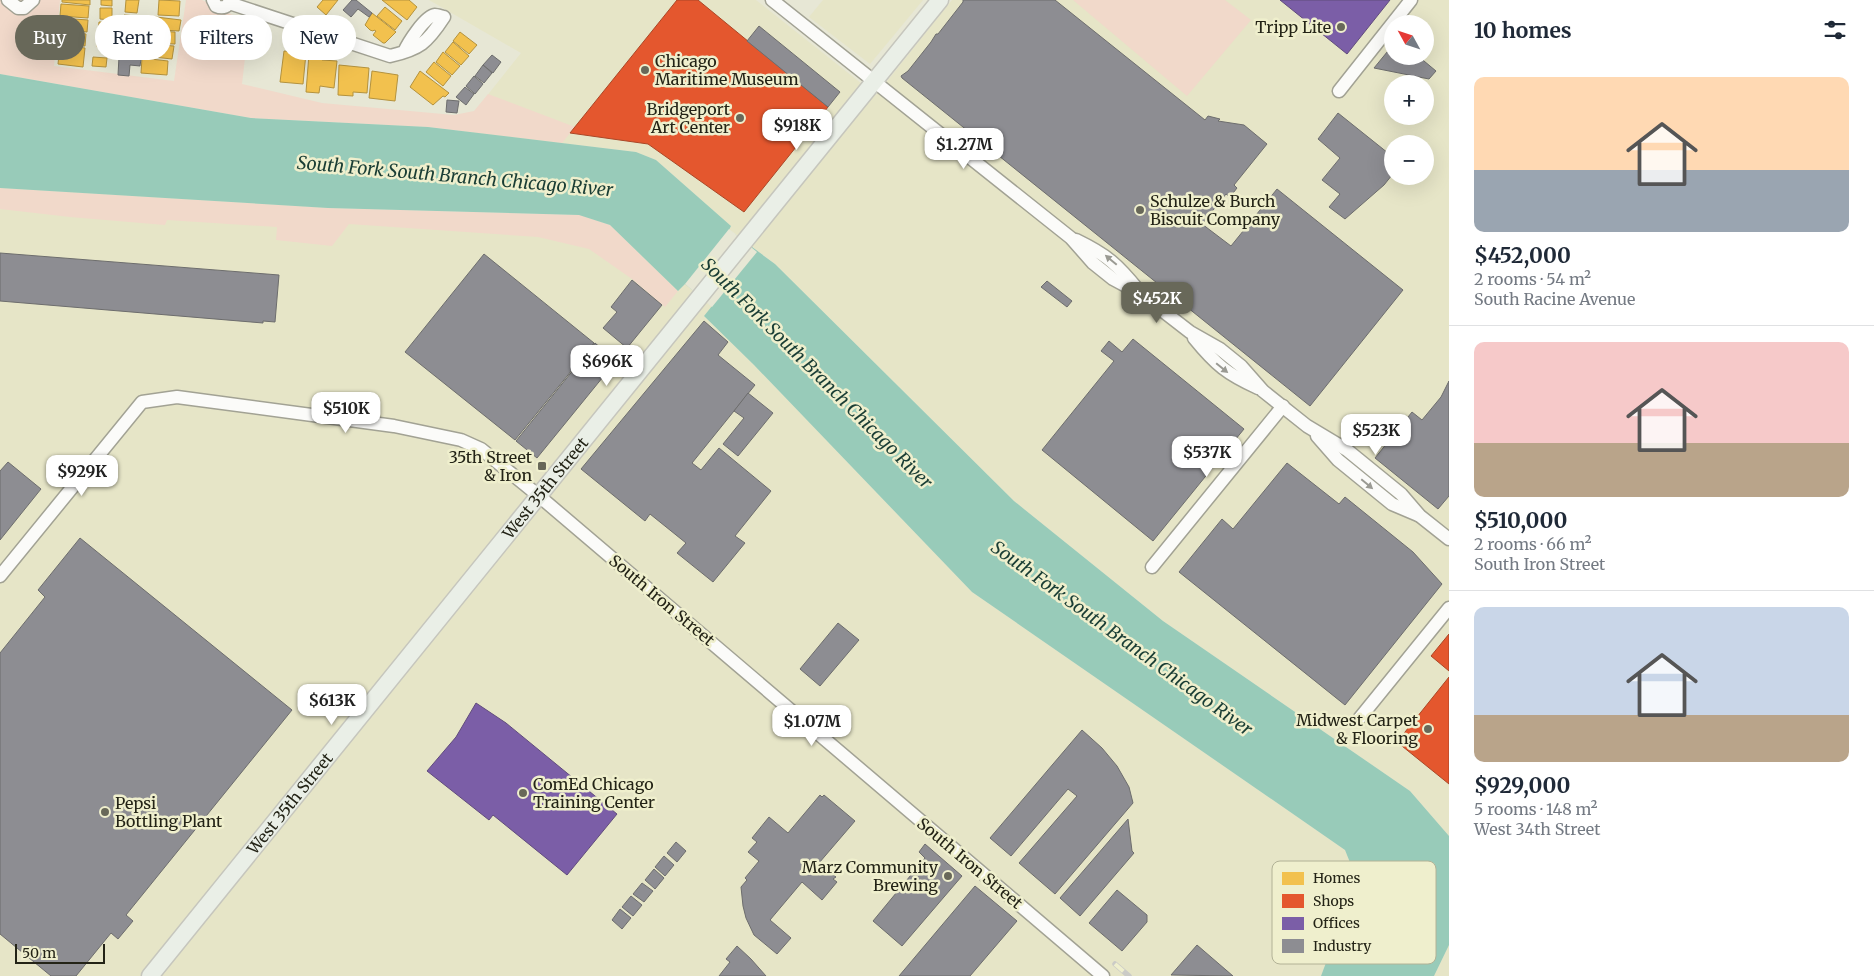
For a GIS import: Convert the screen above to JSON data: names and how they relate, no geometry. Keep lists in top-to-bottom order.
{
  "streets": {
    "main road": ["West 35th Street"],
    "street": ["South Iron Street"]
  },
  "crossings": [
    ["West 35th Street", "South Iron Street"]
  ],
  "water": ["South Fork South Branch Chicago River"],
  "places": {
    "other": [
      "Tripp Lite",
      "Chicago Maritime Museum",
      "Bridgeport Art Center",
      "Schulze & Burch Biscuit Company",
      "Midwest Carpet & Flooring",
      "ComEd Chicago Training Center",
      "Pepsi Bottling Plant",
      "Marz Community Brewing"
    ],
    "transit": ["35th Street & Iron"]
  },
  "legend": [
    "Homes",
    "Shops",
    "Offices",
    "Industry"
  ],
  "scale_bar": "50 m",
  "north": "top left",
  "page": {
    "heading": "10 homes",
    "map_buttons": ["+", "−"],
    "chip": [
      "Buy",
      "Rent",
      "Filters",
      "New"
    ],
    "list": [
      {
        "name": "$452,000",
        "note": "2 rooms · 54 m² · South Racine Avenue"
      },
      {
        "name": "$510,000",
        "note": "2 rooms · 66 m² · South Iron Street"
      },
      {
        "name": "$929,000",
        "note": "5 rooms · 148 m² · West 34th Street"
      }
    ],
    "price": [
      "$918K",
      "$1.27M",
      "$452K",
      "$696K",
      "$510K",
      "$523K",
      "$537K",
      "$929K",
      "$613K",
      "$1.07M"
    ],
    "scale": "50 m"
  }
}
